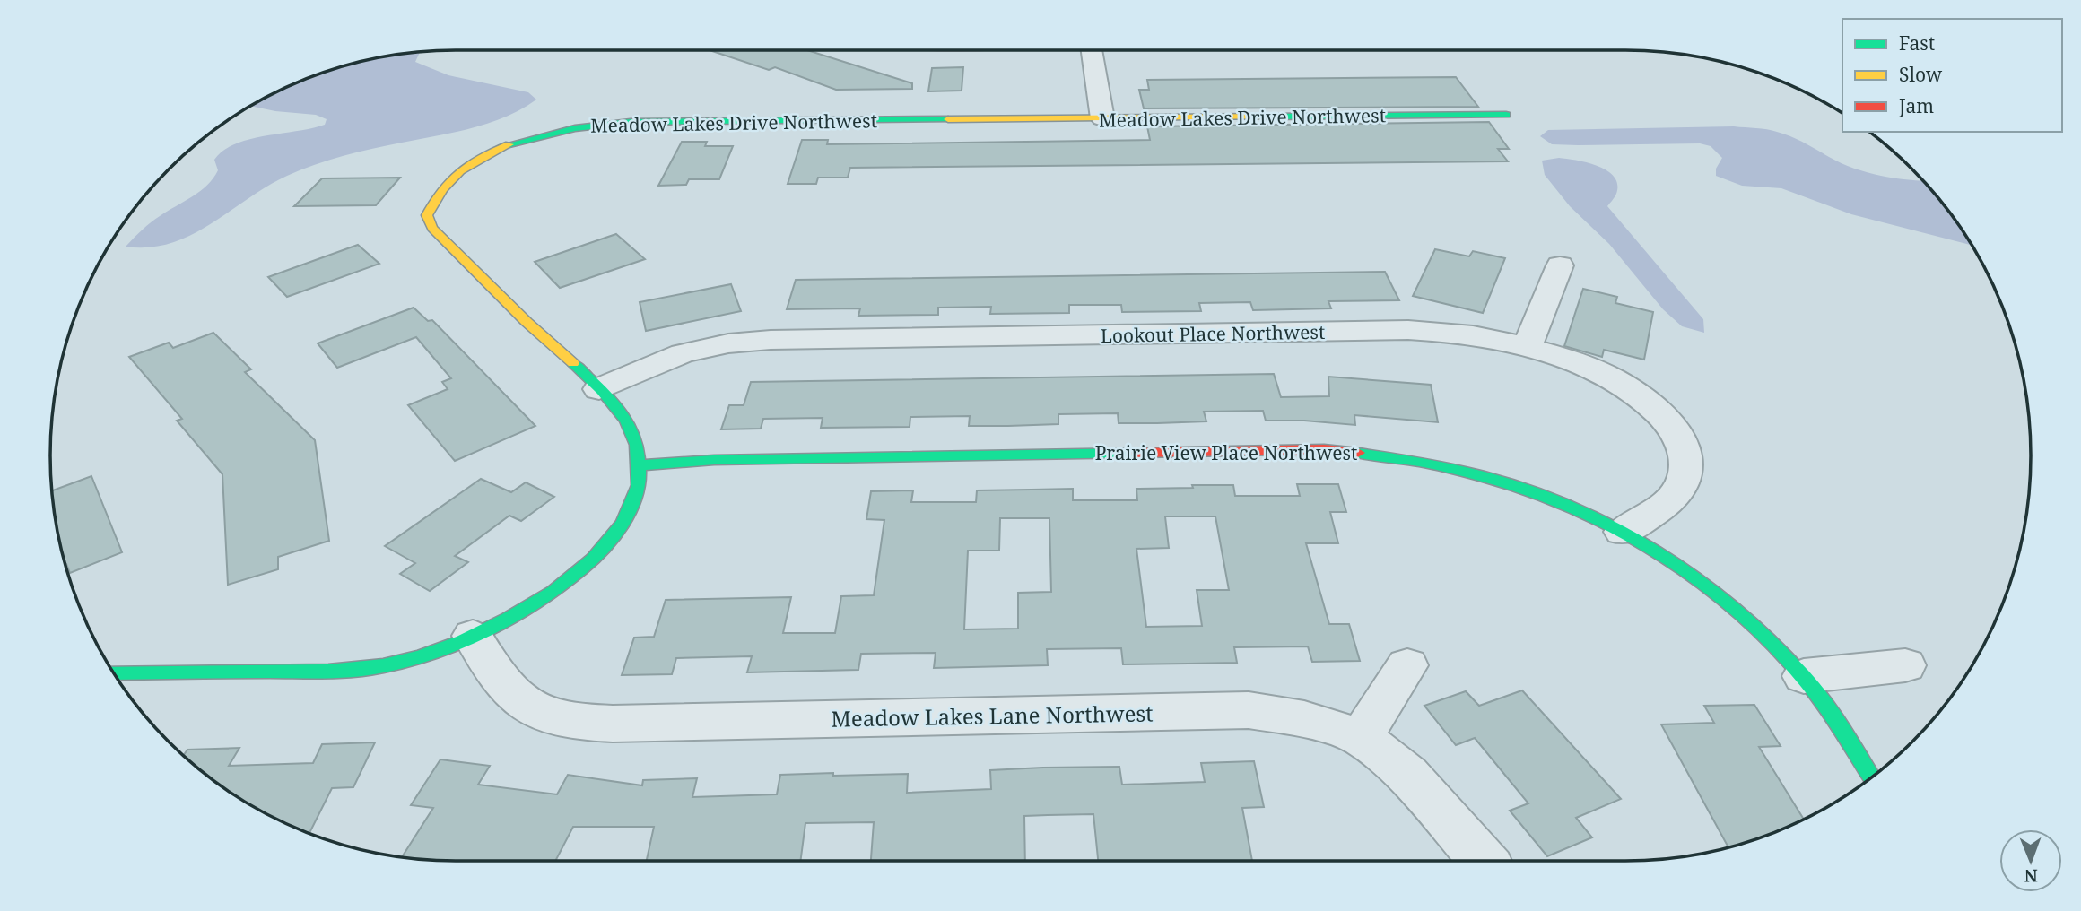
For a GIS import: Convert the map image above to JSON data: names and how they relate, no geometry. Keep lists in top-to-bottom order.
{
  "streets": {
    "street": [
      "Meadow Lakes Drive Northwest",
      "Lookout Place Northwest",
      "Prairie View Place Northwest",
      "Meadow Lakes Lane Northwest"
    ]
  },
  "crossings": [
    ["Meadow Lakes Drive Northwest", "Lookout Place Northwest"],
    ["Meadow Lakes Drive Northwest", "Prairie View Place Northwest"],
    ["Meadow Lakes Drive Northwest", "Meadow Lakes Lane Northwest"],
    ["Lookout Place Northwest", "Prairie View Place Northwest"]
  ],
  "legend": ["Fast", "Slow", "Jam"],
  "north": "bottom"
}
